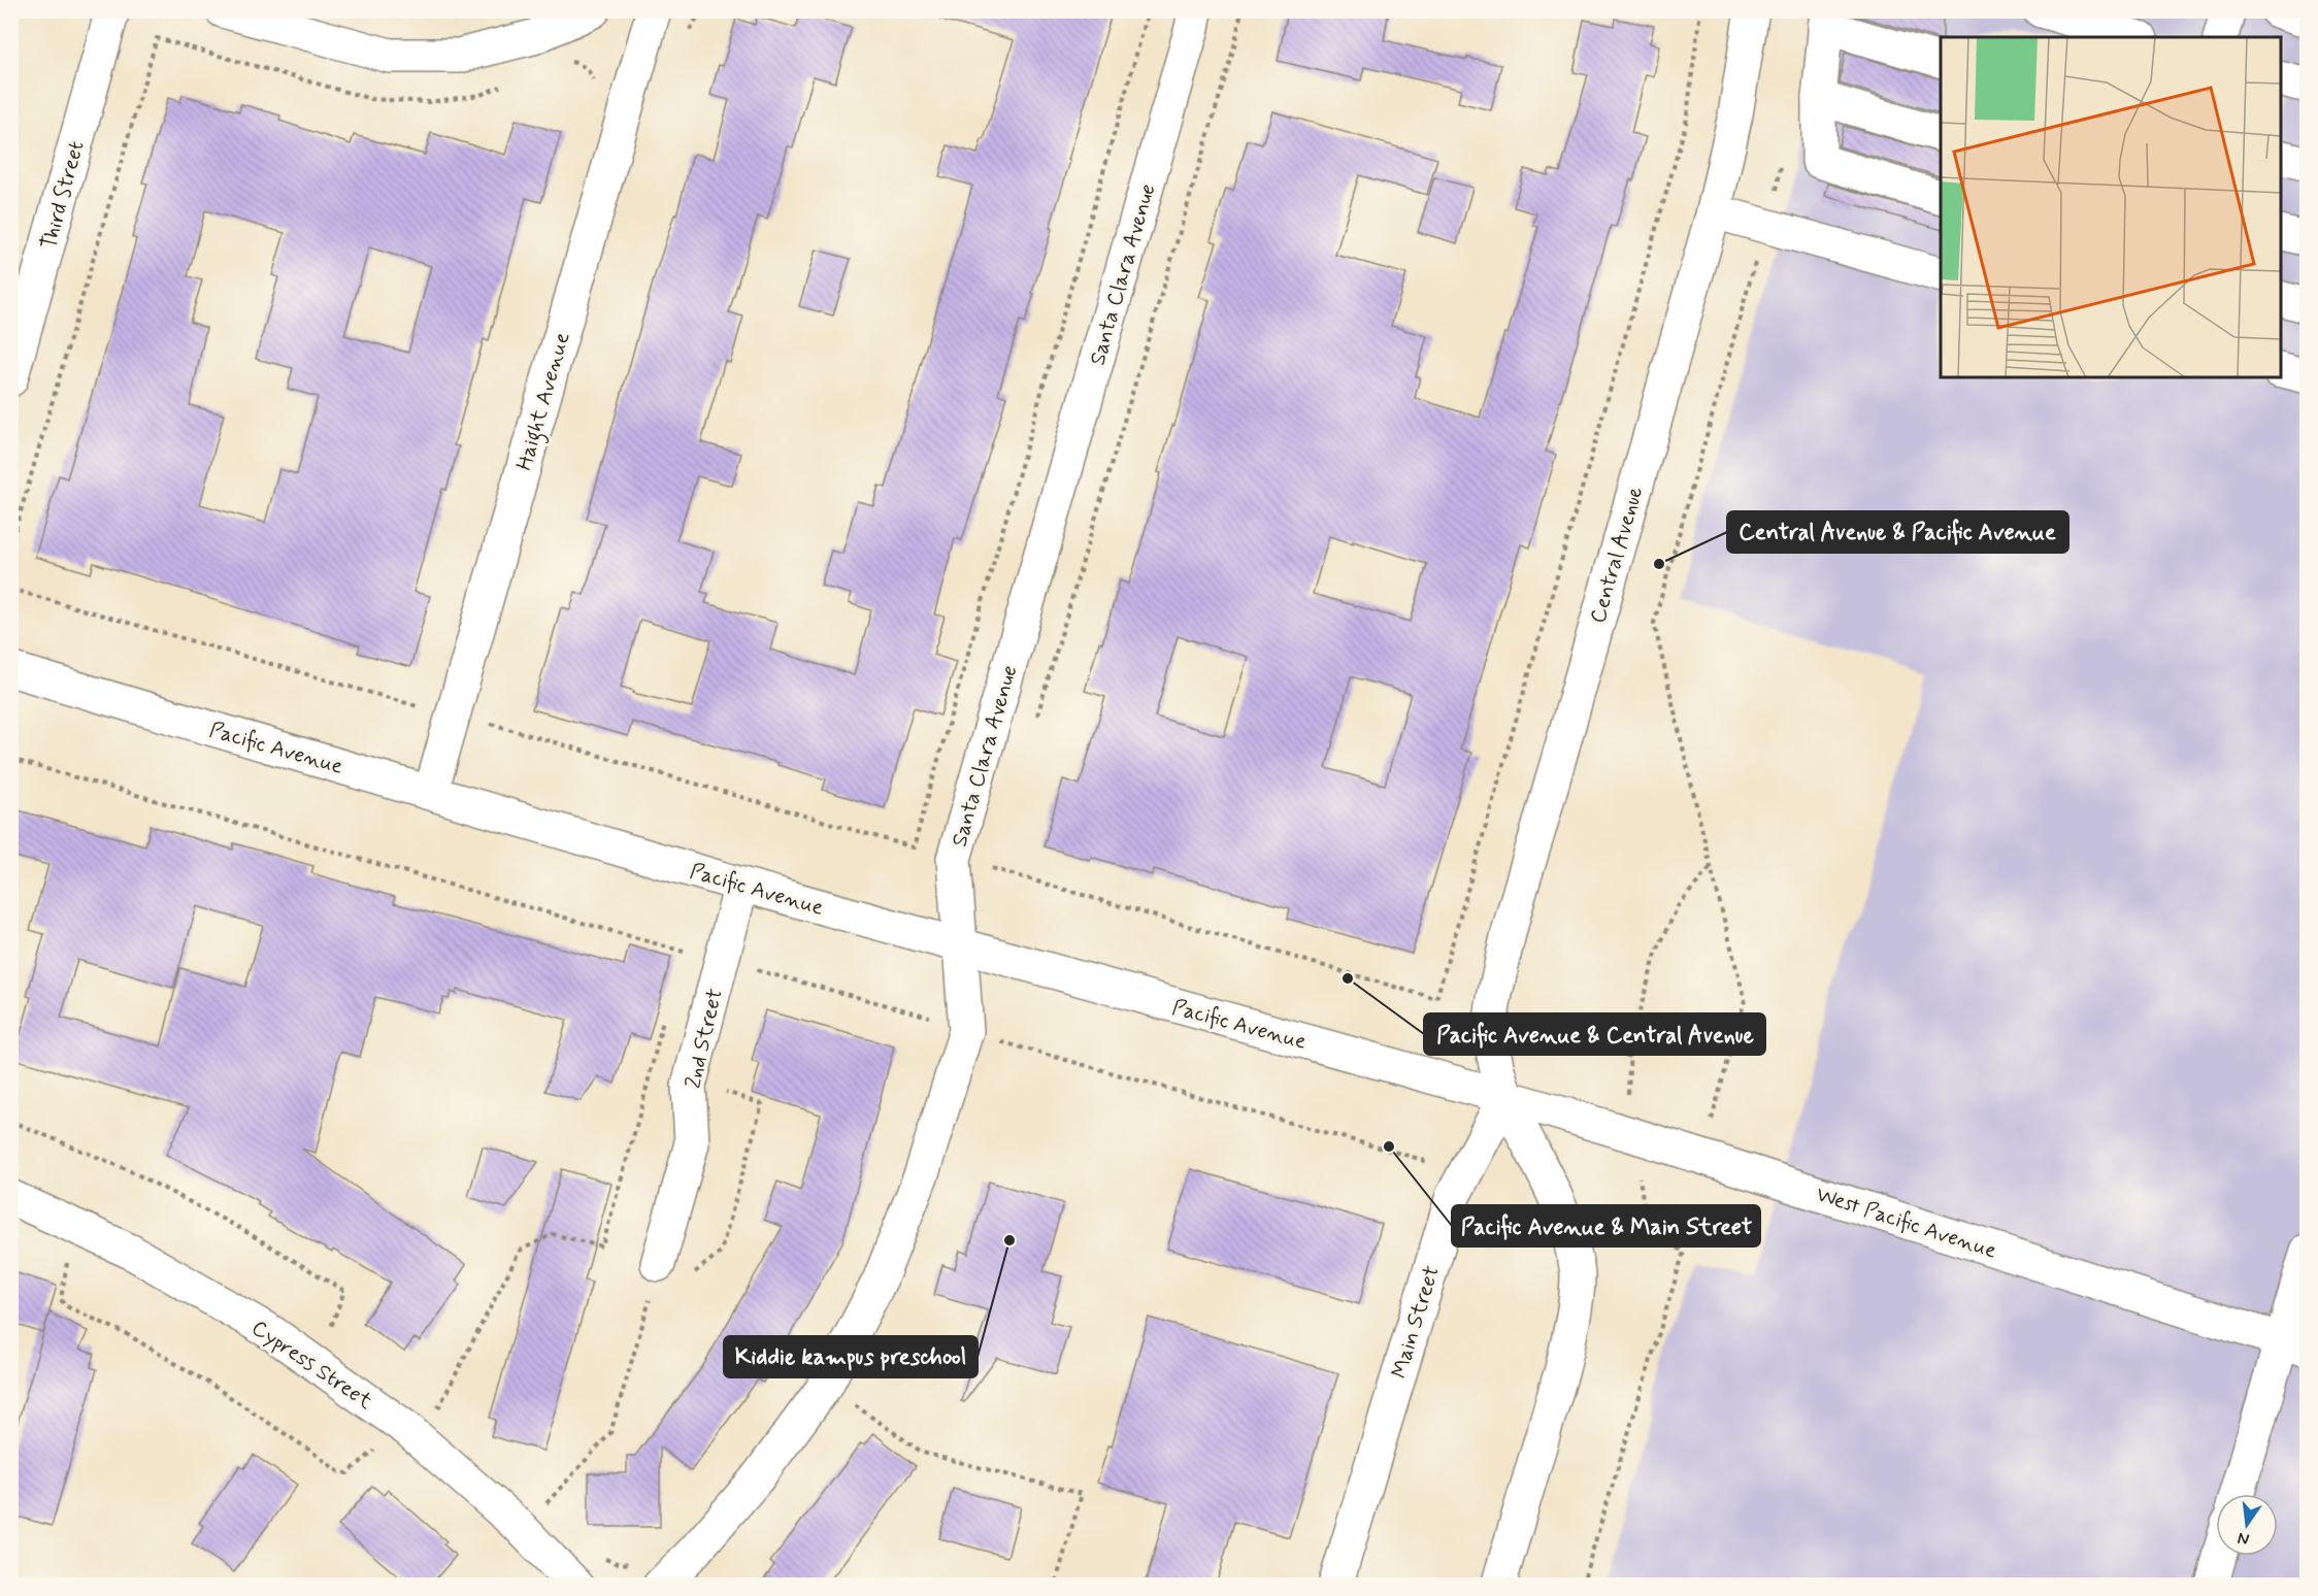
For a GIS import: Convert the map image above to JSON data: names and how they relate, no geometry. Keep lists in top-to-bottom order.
{
  "streets": {
    "street": [
      "Third Street",
      "Santa Clara Avenue",
      "Haight Avenue",
      "Central Avenue",
      "Pacific Avenue",
      "2nd Street",
      "West Pacific Avenue",
      "Main Street",
      "Cypress Street"
    ]
  },
  "crossings": [
    ["Santa Clara Avenue", "Pacific Avenue"],
    ["Haight Avenue", "Pacific Avenue"],
    ["Central Avenue", "Pacific Avenue"],
    ["Central Avenue", "West Pacific Avenue"],
    ["Central Avenue", "Main Street"],
    ["Pacific Avenue", "2nd Street"],
    ["Pacific Avenue", "West Pacific Avenue"],
    ["Pacific Avenue", "Main Street"],
    ["West Pacific Avenue", "Main Street"]
  ],
  "places": [
    "Central Avenue & Pacific Avenue",
    "Pacific Avenue & Central Avenue",
    "Pacific Avenue & Main Street",
    "Kiddie kampus preschool"
  ],
  "north": "bottom"
}
